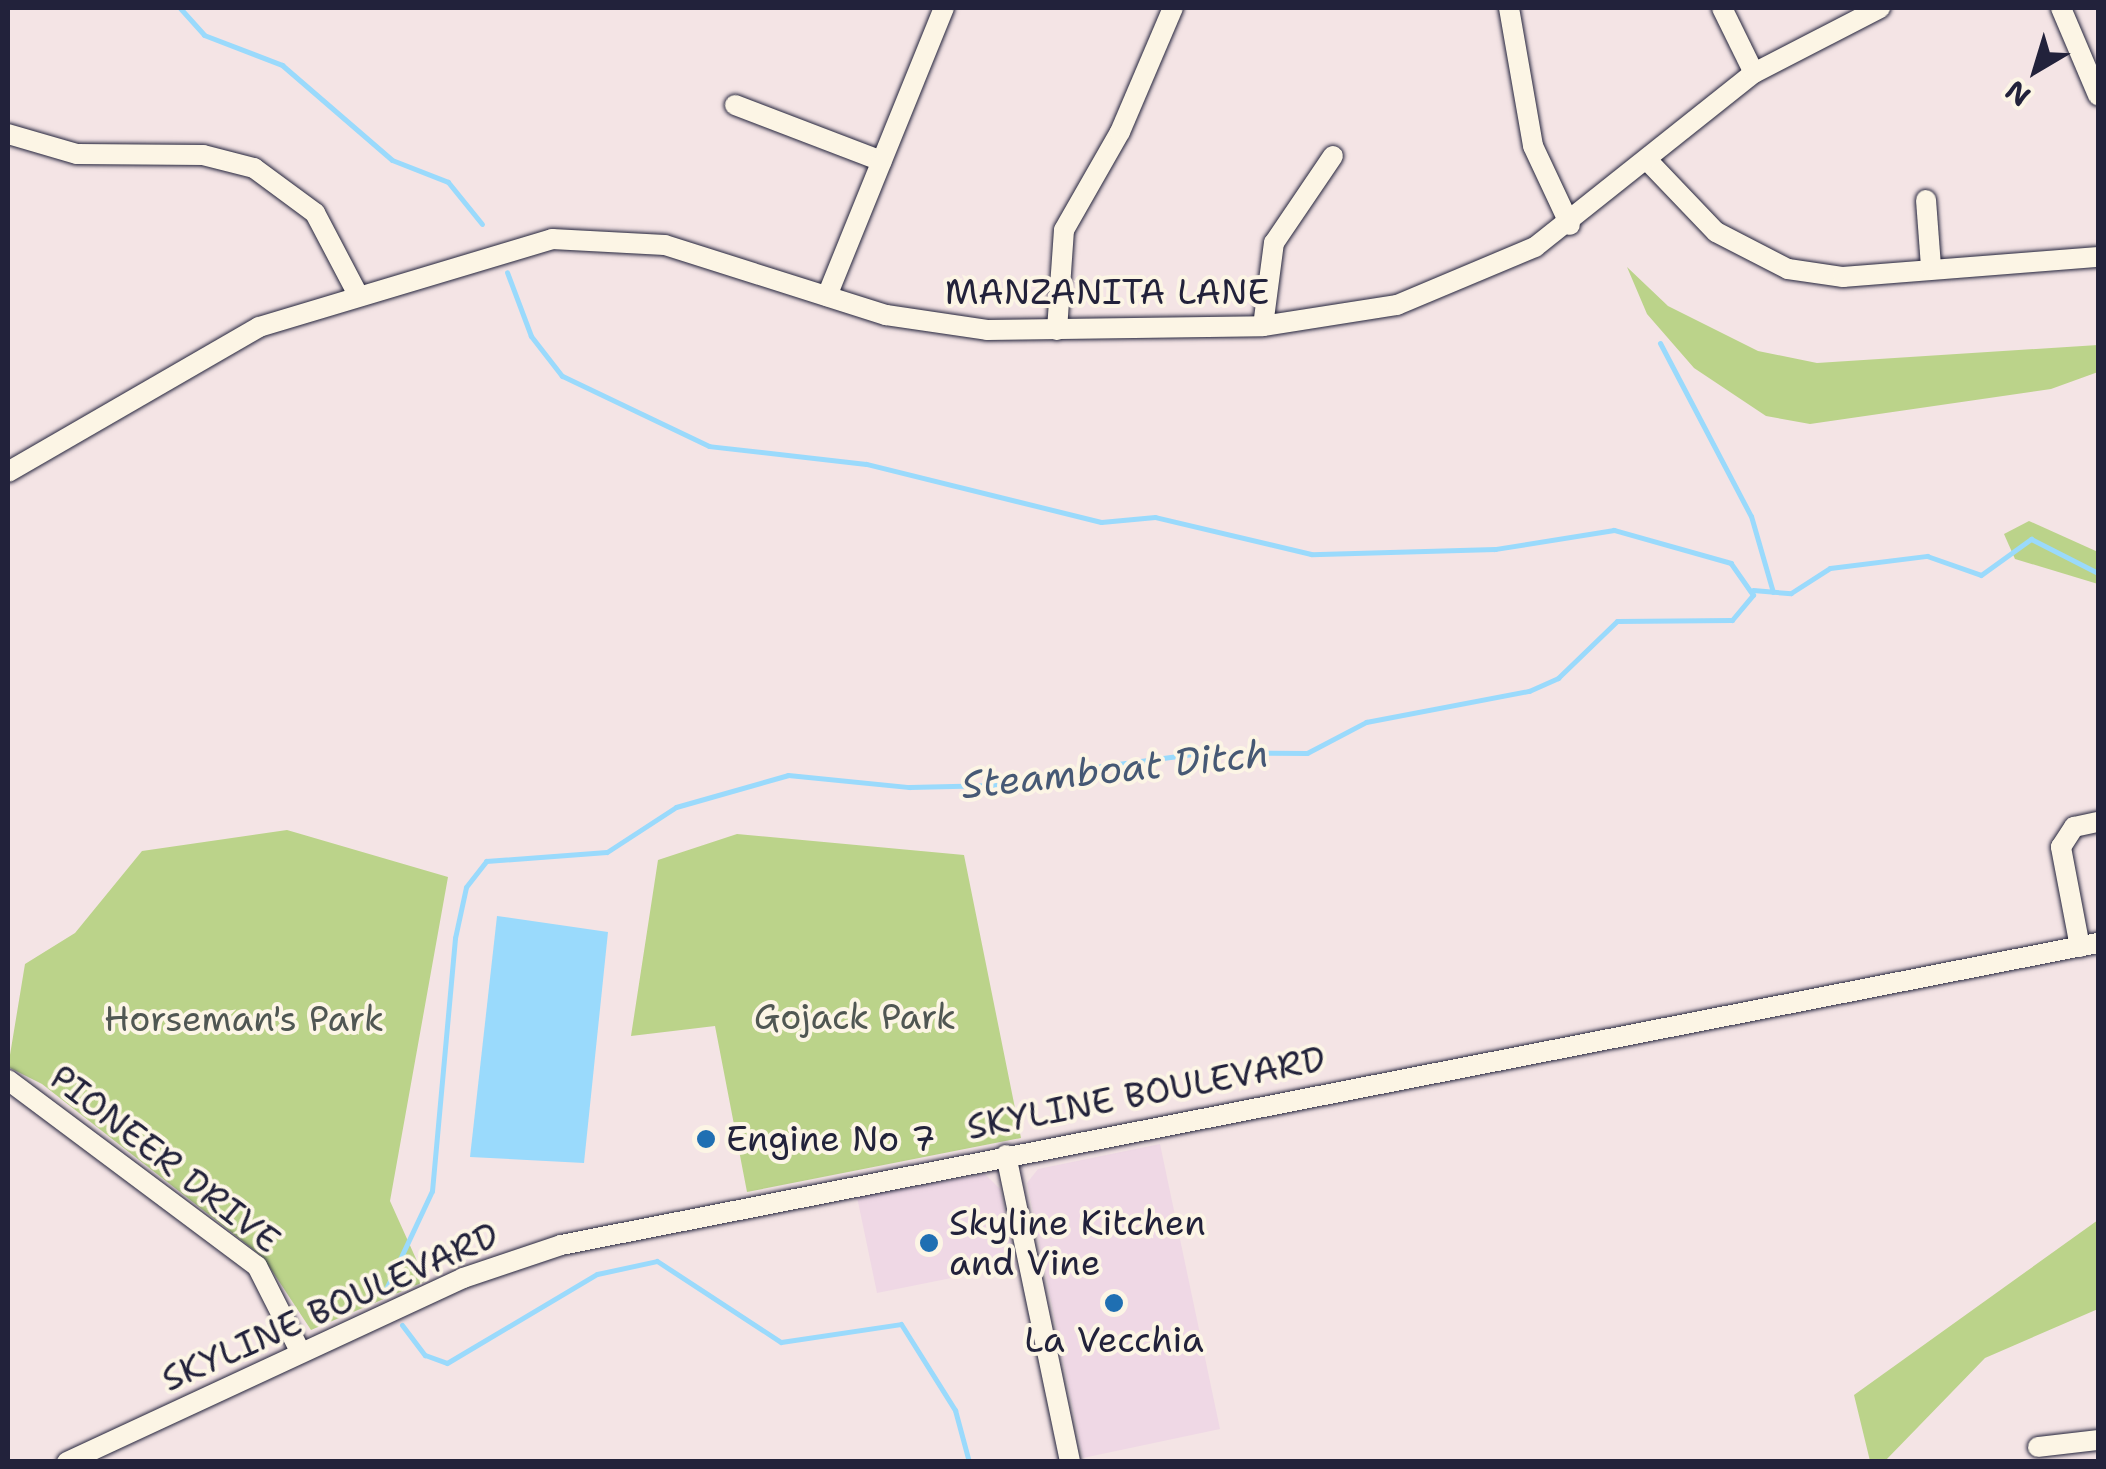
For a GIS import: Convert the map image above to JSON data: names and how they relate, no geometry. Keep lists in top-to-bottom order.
{
  "streets": {
    "street": ["MANZANITA LANE", "SKYLINE BOULEVARD", "PIONEER DRIVE"]
  },
  "crossings": [
    ["SKYLINE BOULEVARD", "PIONEER DRIVE"]
  ],
  "water": ["Steamboat Ditch"],
  "parks": ["Gojack Park", "Horseman's Park"],
  "places": ["Engine No 7", "Skyline Kitchen and Vine", "La Vecchia"],
  "north": "bottom left"
}
